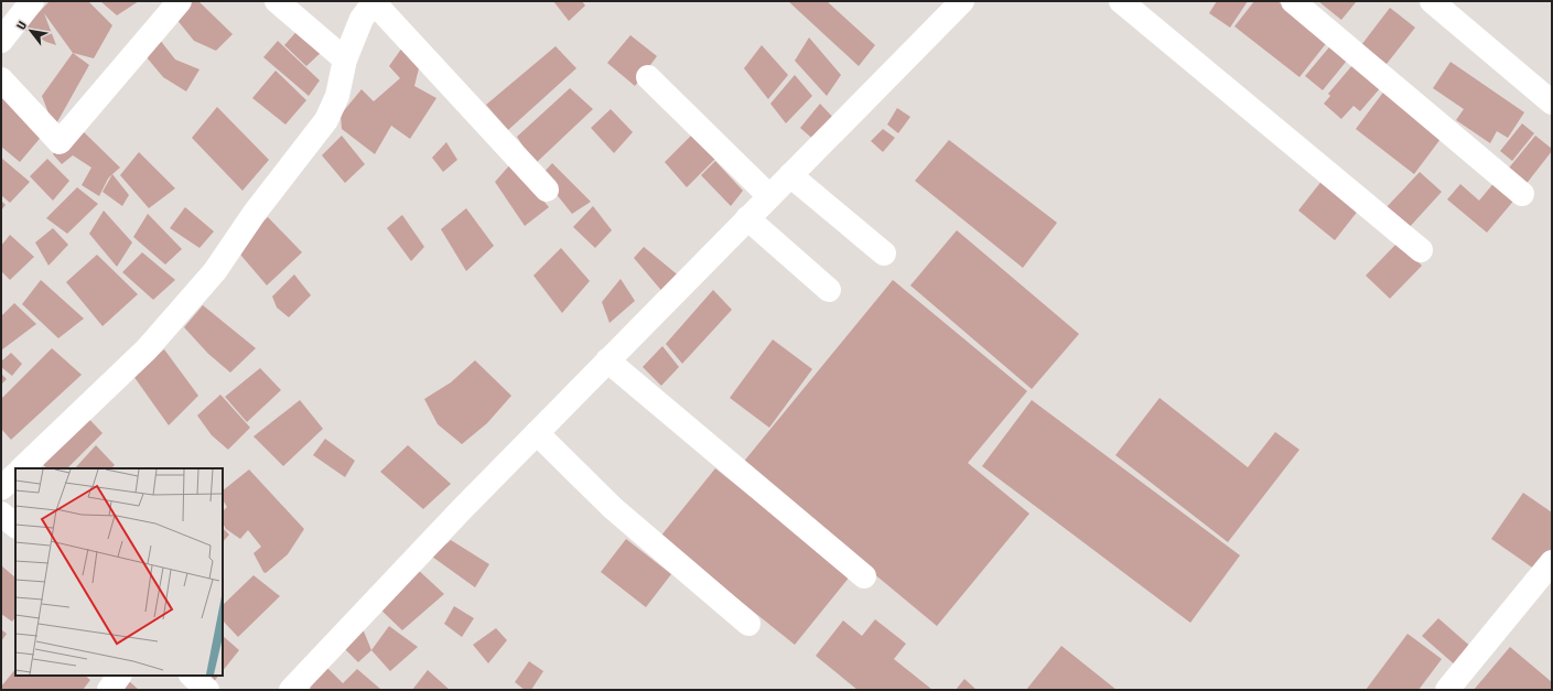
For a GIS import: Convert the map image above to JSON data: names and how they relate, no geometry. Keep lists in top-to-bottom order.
{
  "north": "top left"
}
